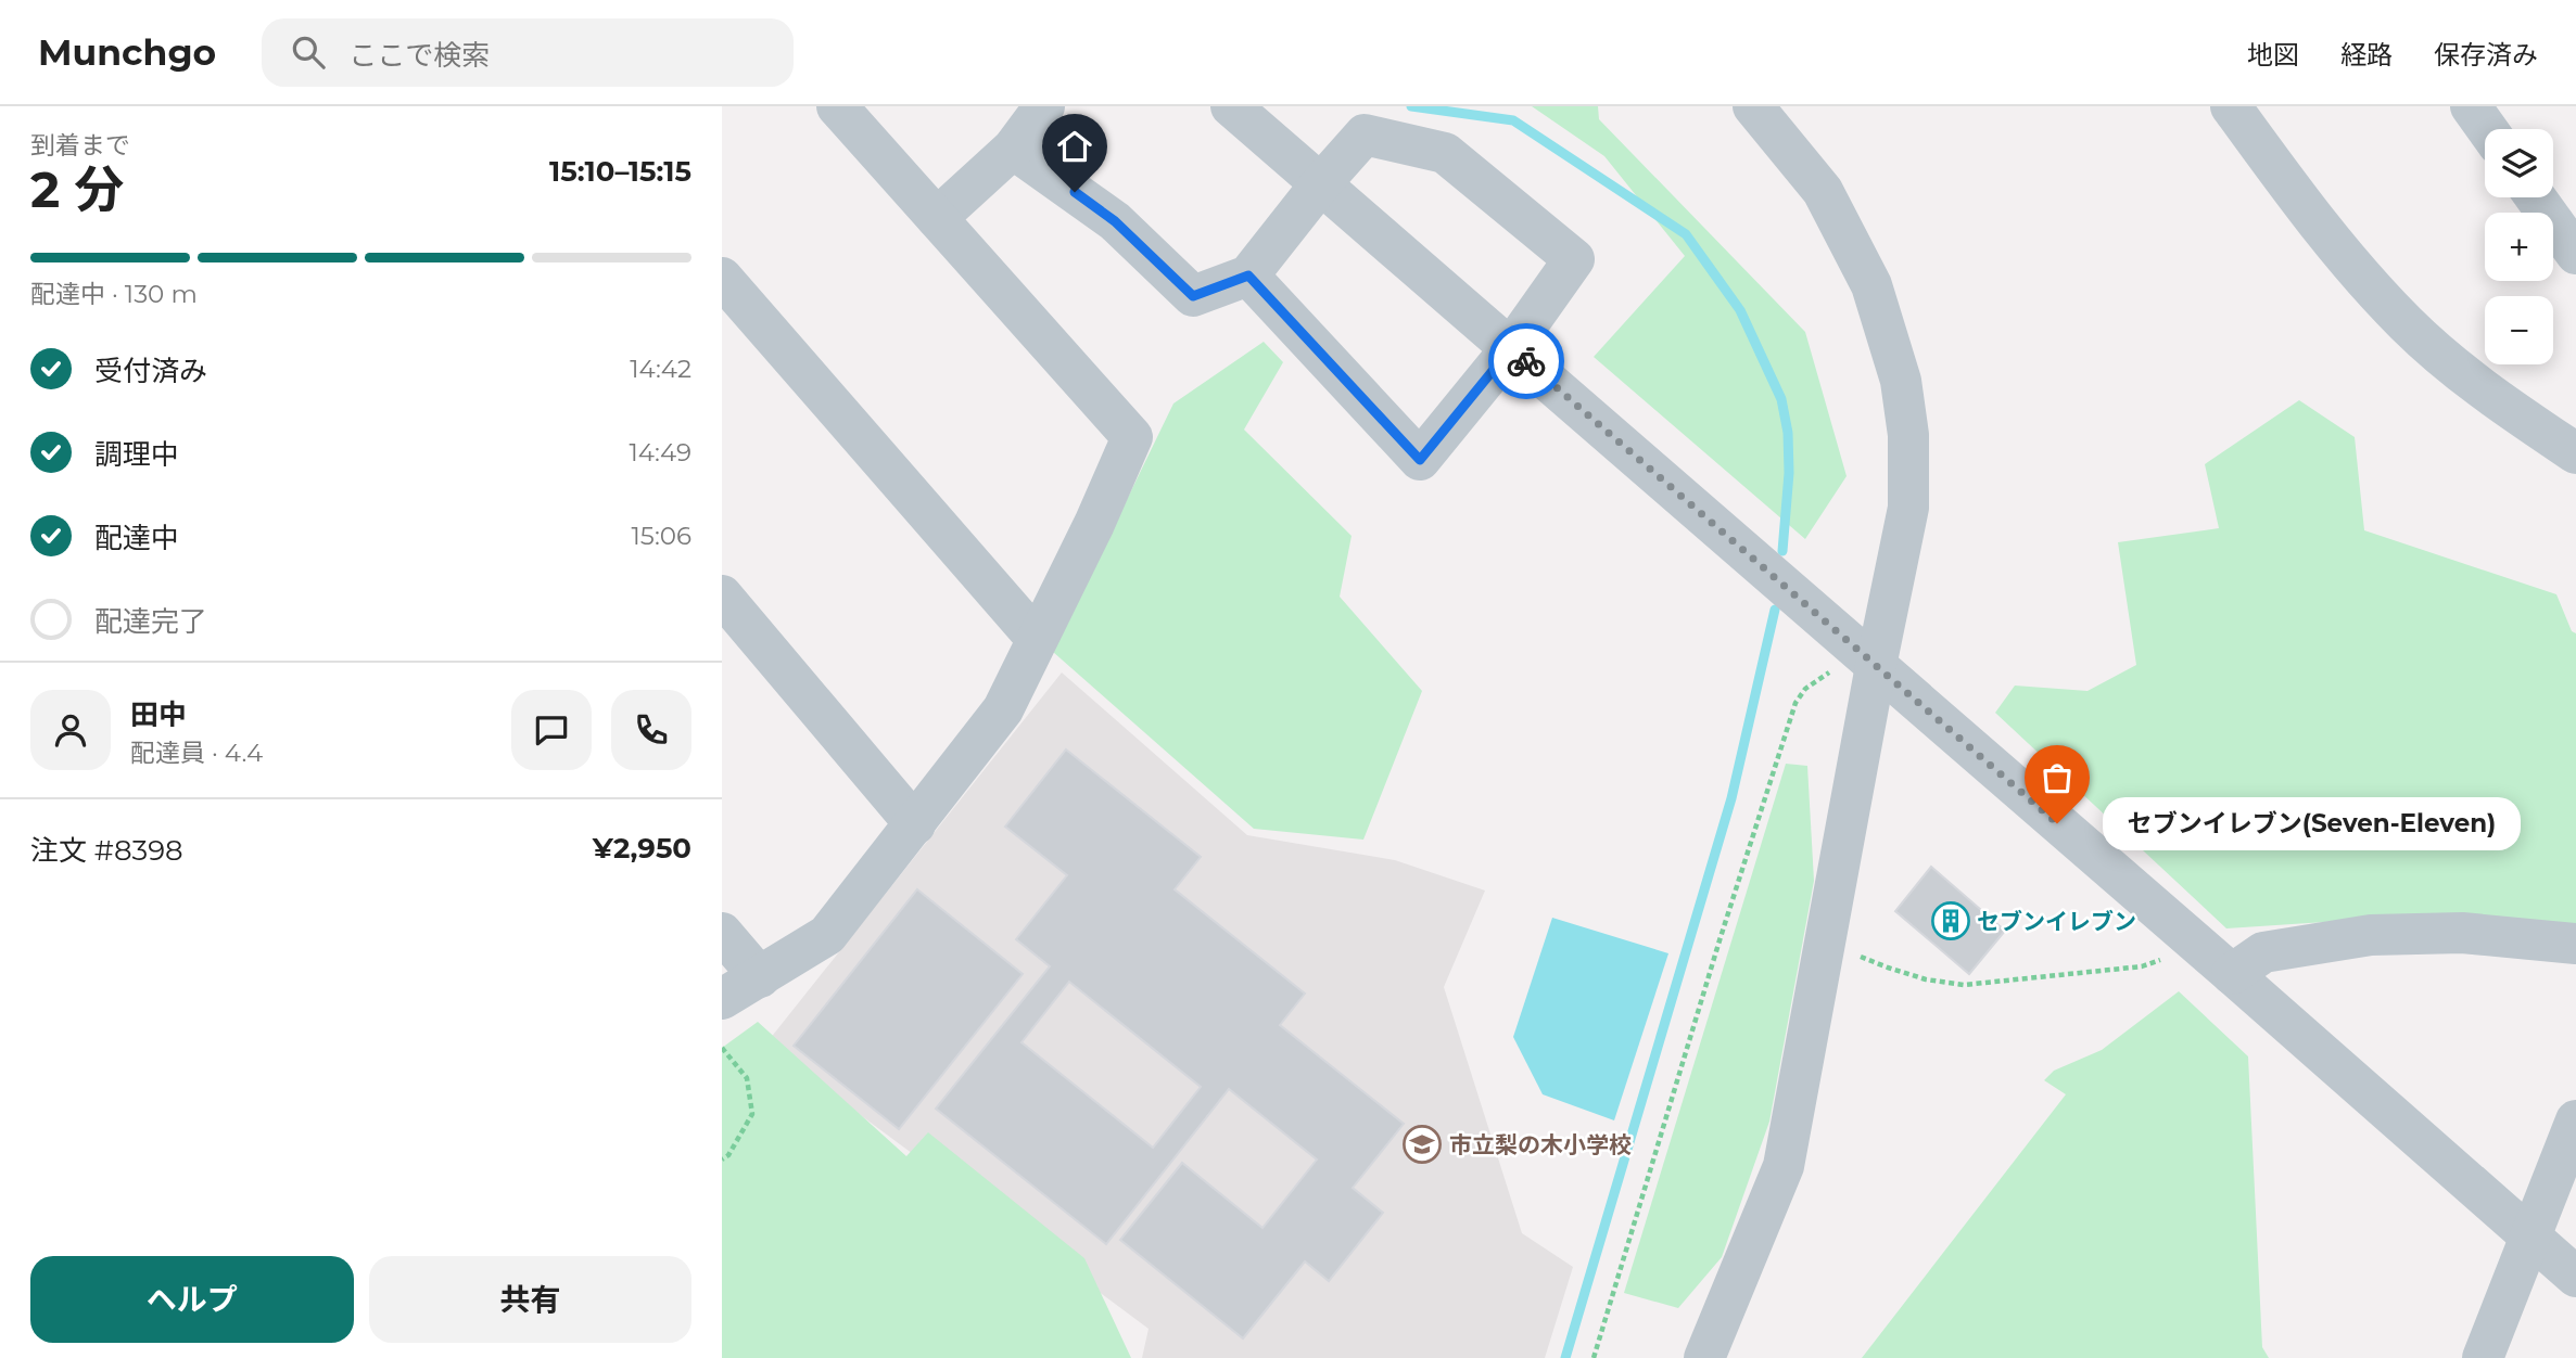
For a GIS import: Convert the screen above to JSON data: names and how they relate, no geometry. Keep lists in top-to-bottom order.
{
  "places": {
    "other": ["セブンイレブン(Seven-Eleven)"],
    "building": ["セブンイレブン"],
    "school or university": ["市立梨の木小学校"]
  },
  "page": {
    "header": "Munchgo",
    "search": "ここで検索",
    "nav": ["地図", "経路", "保存済み"],
    "heading": ["2 分", "到着まで", "15:10–15:15"],
    "panel": [
      "田中",
      "配達員 · 4.4",
      "注文 #8398",
      "¥2,950"
    ],
    "map_buttons": ["+", "−"],
    "bar": "配達中 · 130 m",
    "list": [
      ["受付済み", "14:42"],
      ["調理中", "14:49"],
      ["配達中", "15:06"],
      "配達完了"
    ],
    "bubble": "セブンイレブン(Seven-Eleven)",
    "buttons": ["ヘルプ", "共有"]
  }
}
